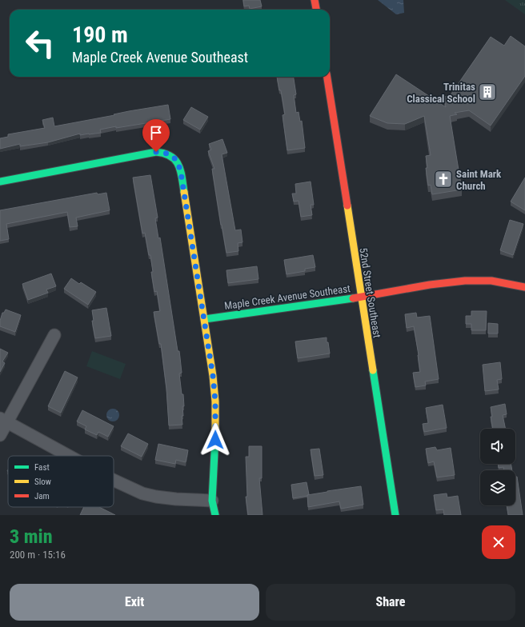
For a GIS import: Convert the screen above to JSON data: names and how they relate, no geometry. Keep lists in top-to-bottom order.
{
  "streets": {
    "street": ["52nd Street Southeast", "Maple Creek Avenue Southeast"]
  },
  "crossings": [
    ["52nd Street Southeast", "Maple Creek Avenue Southeast"]
  ],
  "places": {
    "building": ["Trinitas Classical School"],
    "church": ["Saint Mark Church"]
  },
  "legend": ["Fast", "Slow", "Jam"],
  "page": {
    "turn": ["190 m", "Maple Creek Avenue Southeast"],
    "heading": ["3 min", "200 m · 15:16"],
    "buttons": ["Exit", "Share"]
  }
}
